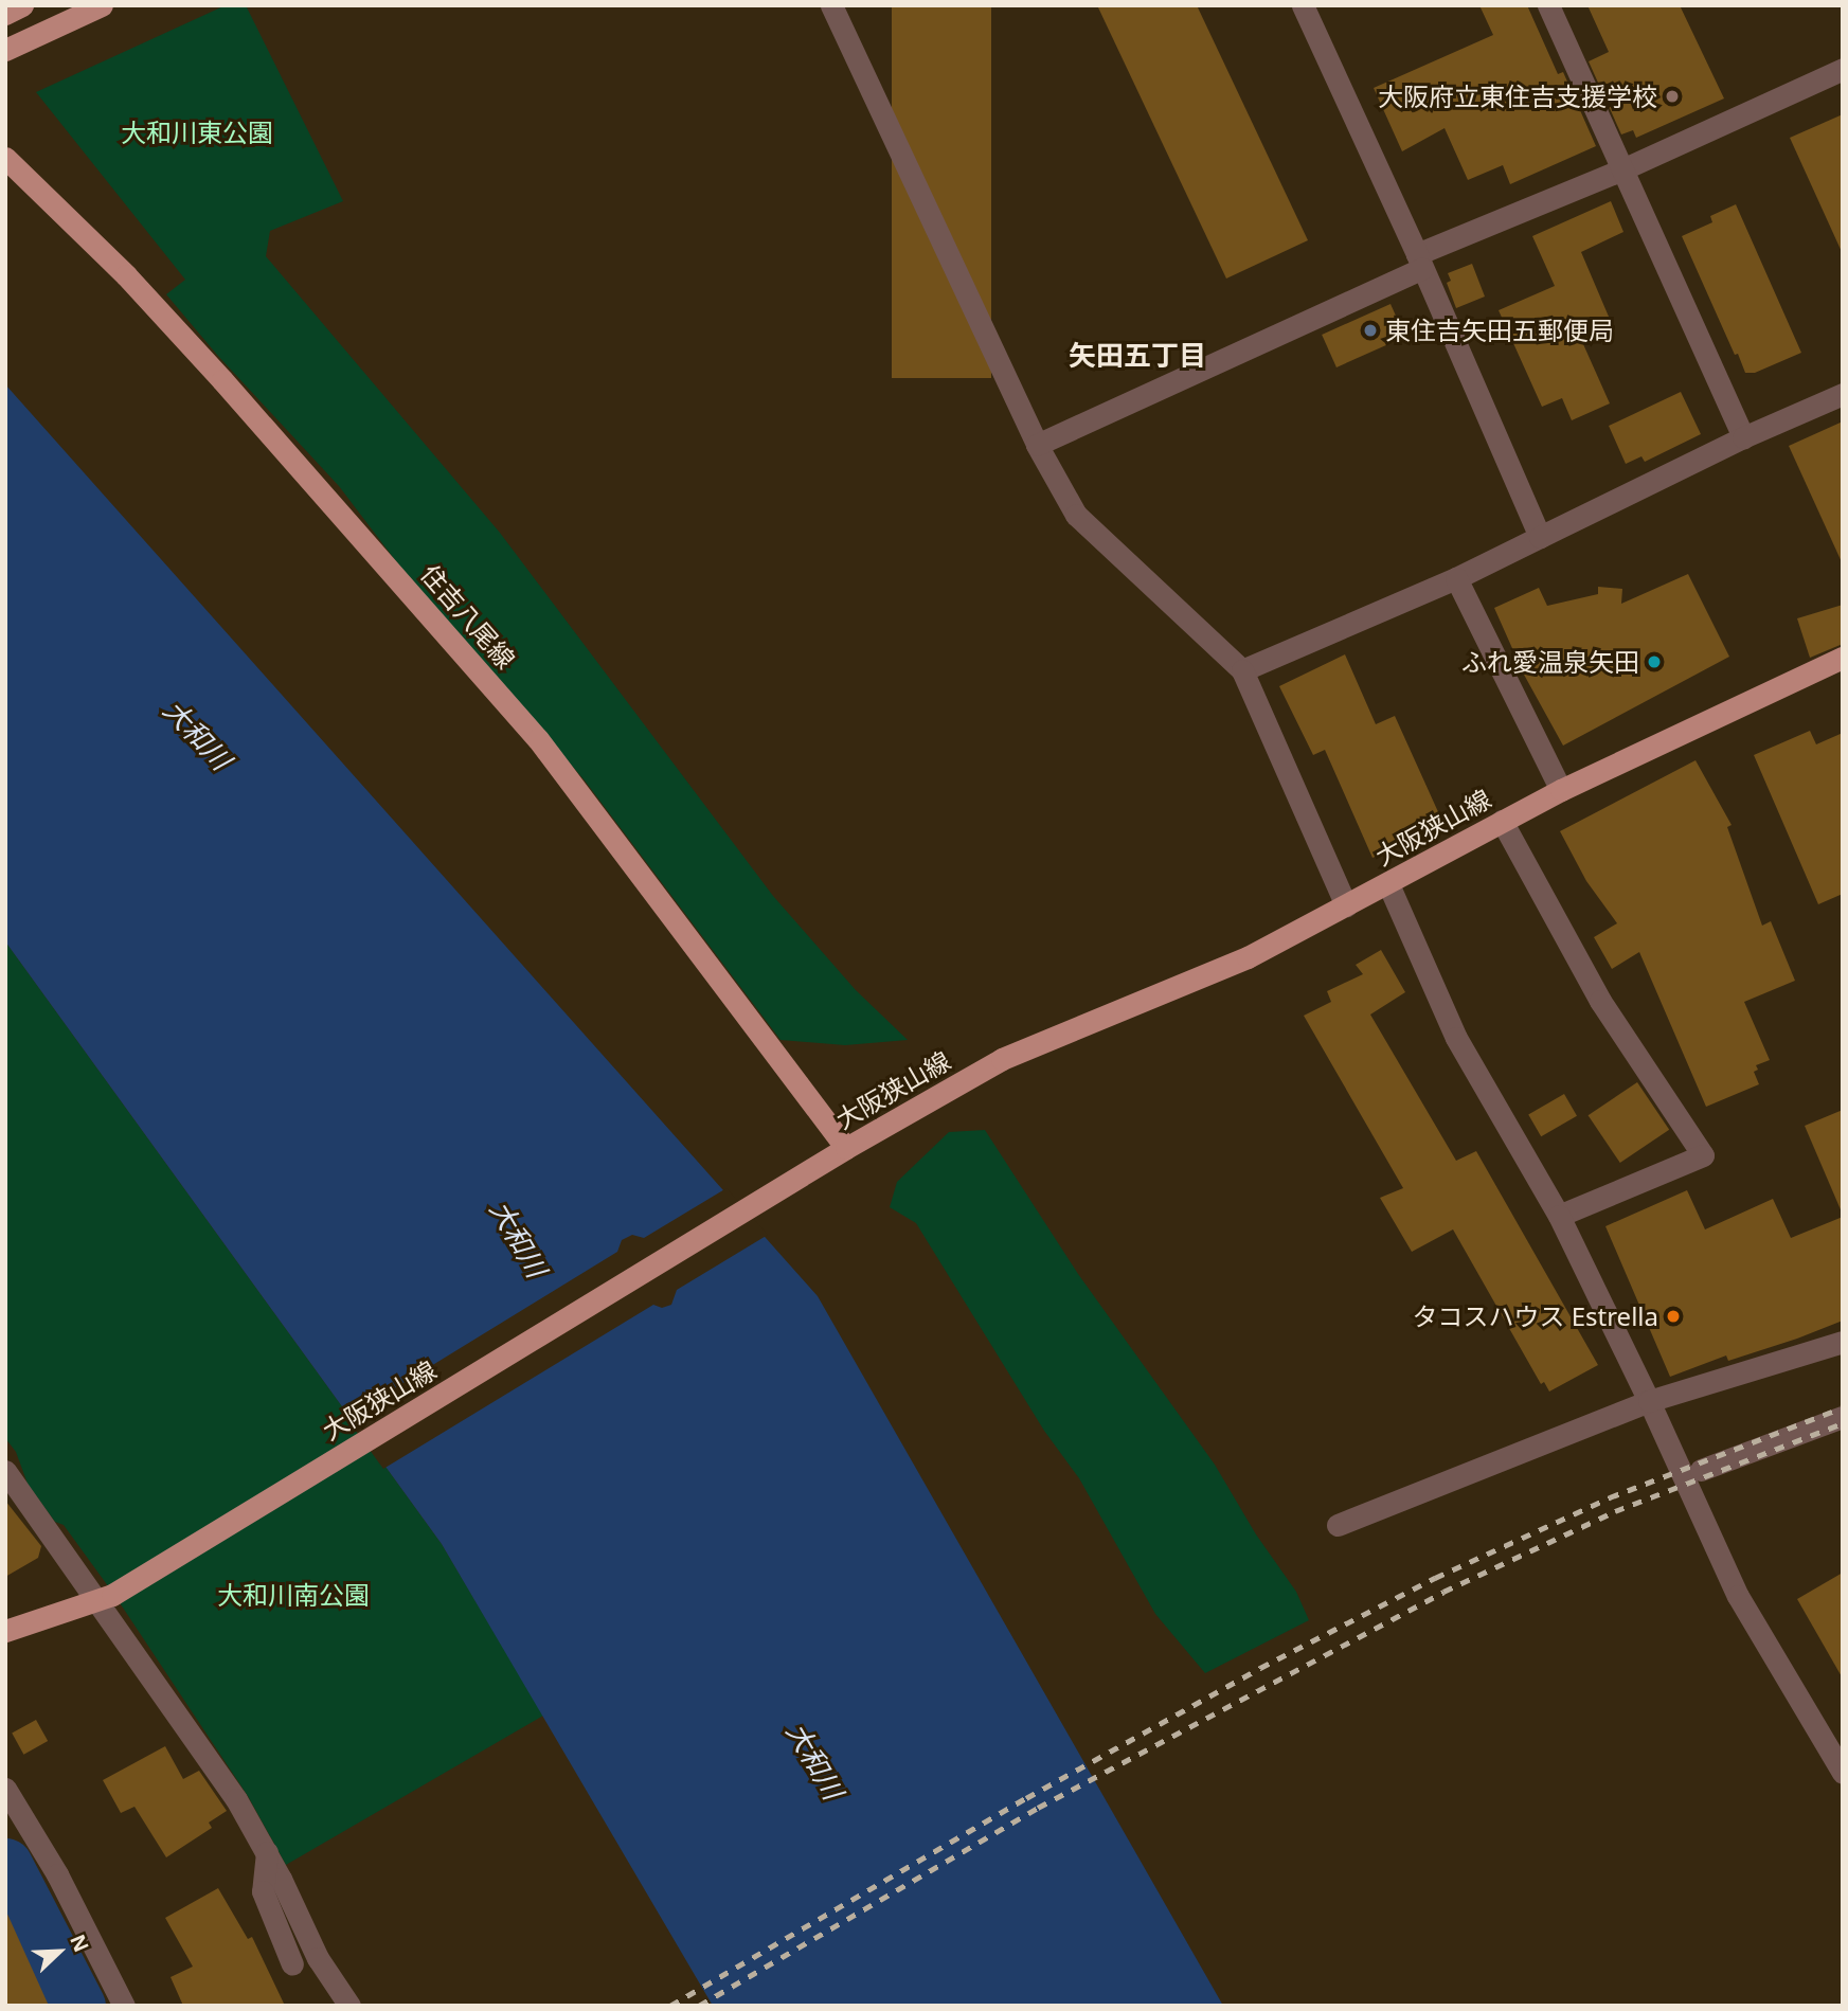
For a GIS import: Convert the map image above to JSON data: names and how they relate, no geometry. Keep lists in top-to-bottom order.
{
  "streets": {
    "main road": ["住吉八尾線", "大阪狭山線"]
  },
  "crossings": [
    ["住吉八尾線", "大阪狭山線"]
  ],
  "districts": ["矢田五丁目"],
  "water": ["大和川"],
  "parks": ["大和川東公園", "大和川南公園"],
  "places": [
    "大阪府立東住吉支援学校",
    "東住吉矢田五郵便局",
    "ふれ愛温泉矢田",
    "タコスハウス Estrella"
  ],
  "north": "top right"
}
